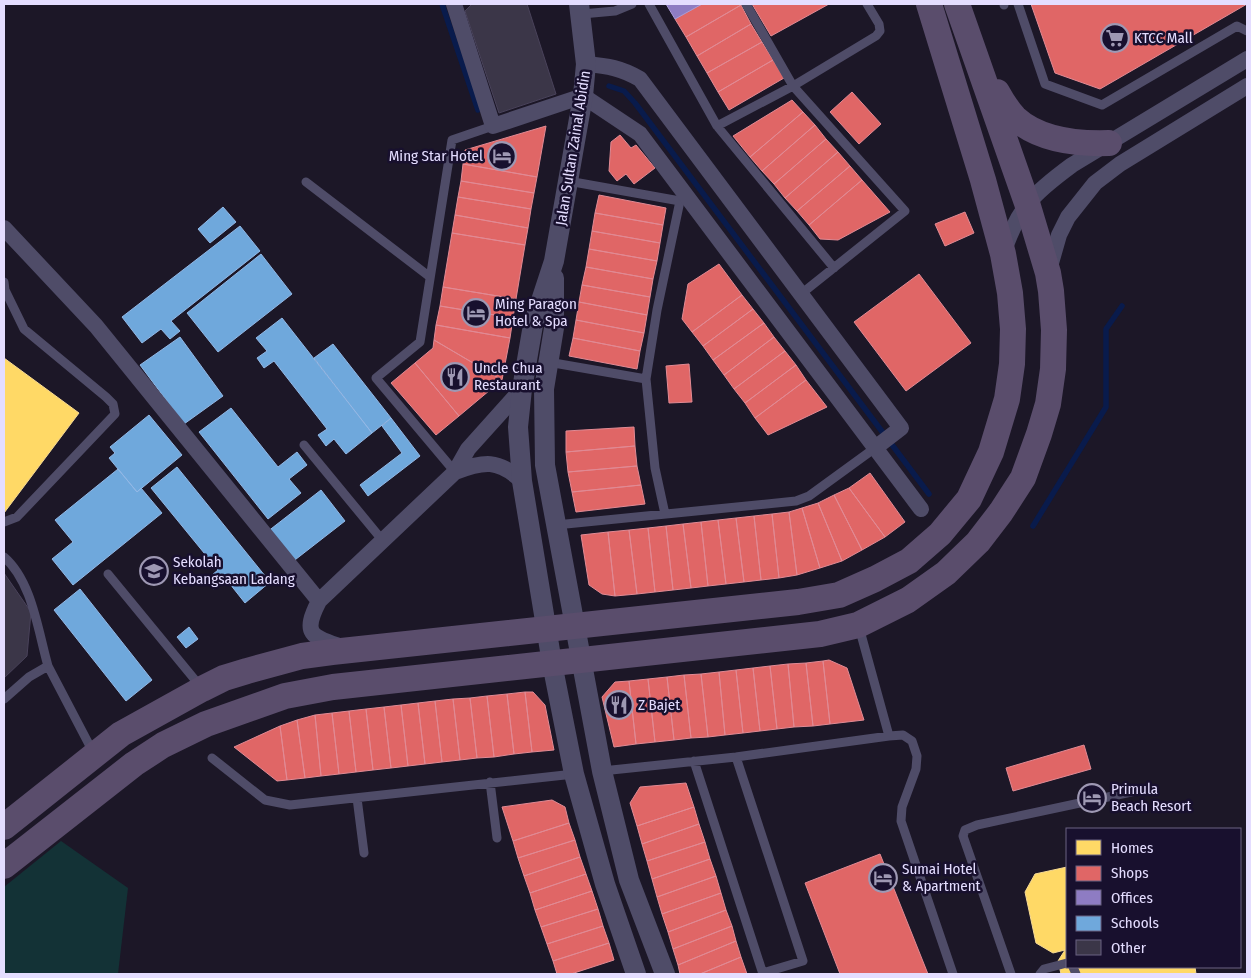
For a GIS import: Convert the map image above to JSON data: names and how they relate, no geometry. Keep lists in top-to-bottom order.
{
  "streets": {
    "street": ["Jalan Sultan Zainal Abidin"]
  },
  "places": {
    "supermarket": ["KTCC Mall"],
    "hotel": [
      "Ming Star Hotel",
      "Ming Paragon Hotel & Spa",
      "Primula Beach Resort",
      "Sumai Hotel & Apartment"
    ],
    "restaurant": ["Uncle Chua Restaurant", "Z Bajet"],
    "school or university": ["Sekolah Kebangsaan Ladang"]
  },
  "legend": [
    "Homes",
    "Shops",
    "Offices",
    "Schools",
    "Other"
  ]
}
